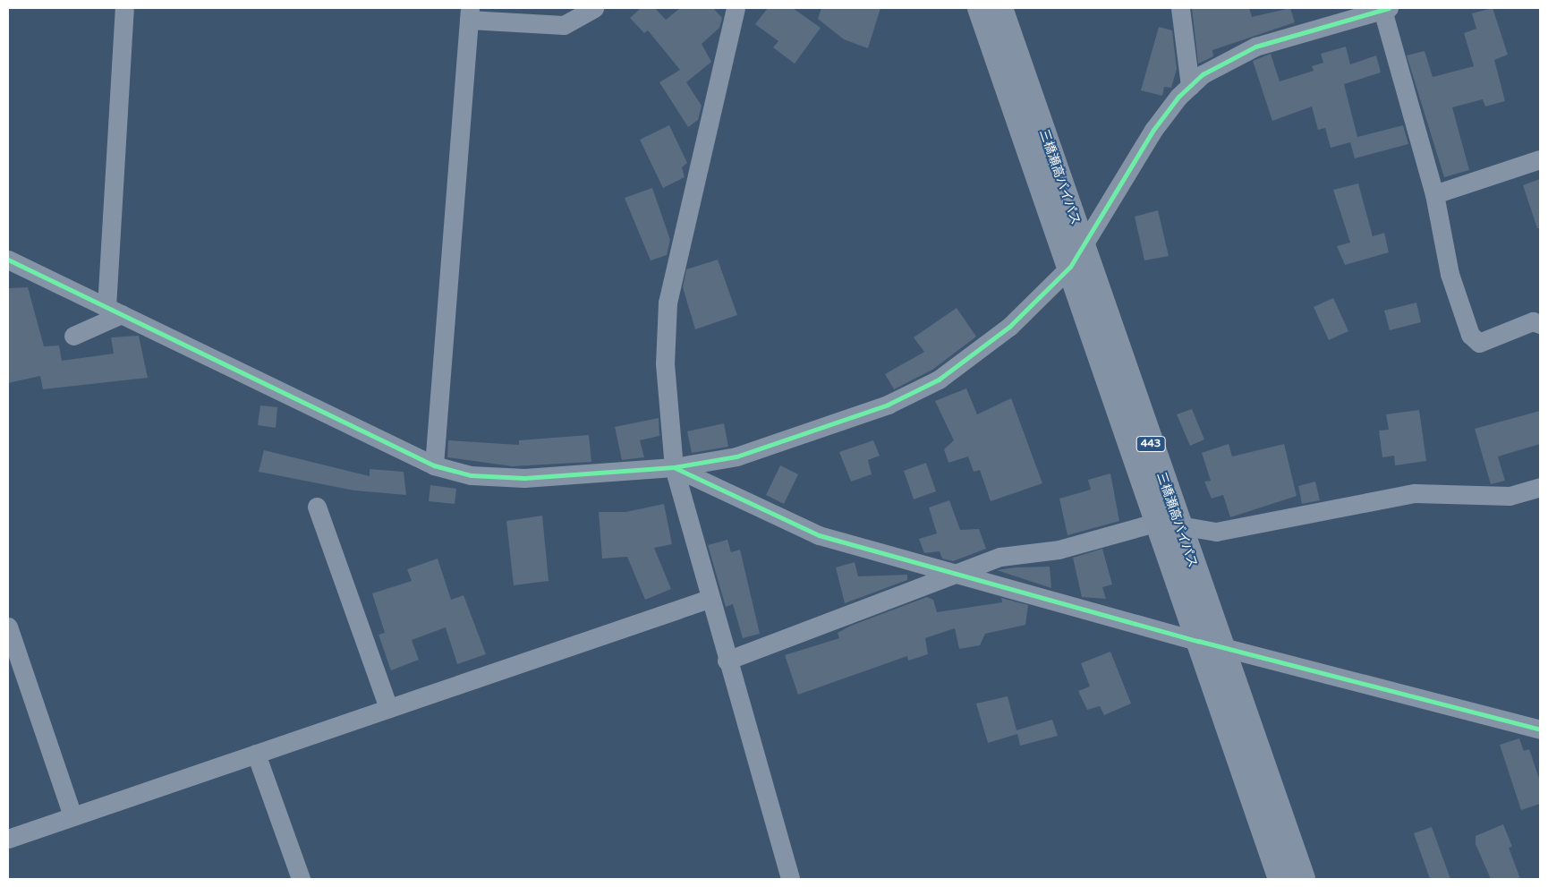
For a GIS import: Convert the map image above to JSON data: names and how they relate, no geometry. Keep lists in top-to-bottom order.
{
  "streets": {
    "highway": ["三橋瀬高バイパス", "443"]
  }
}
